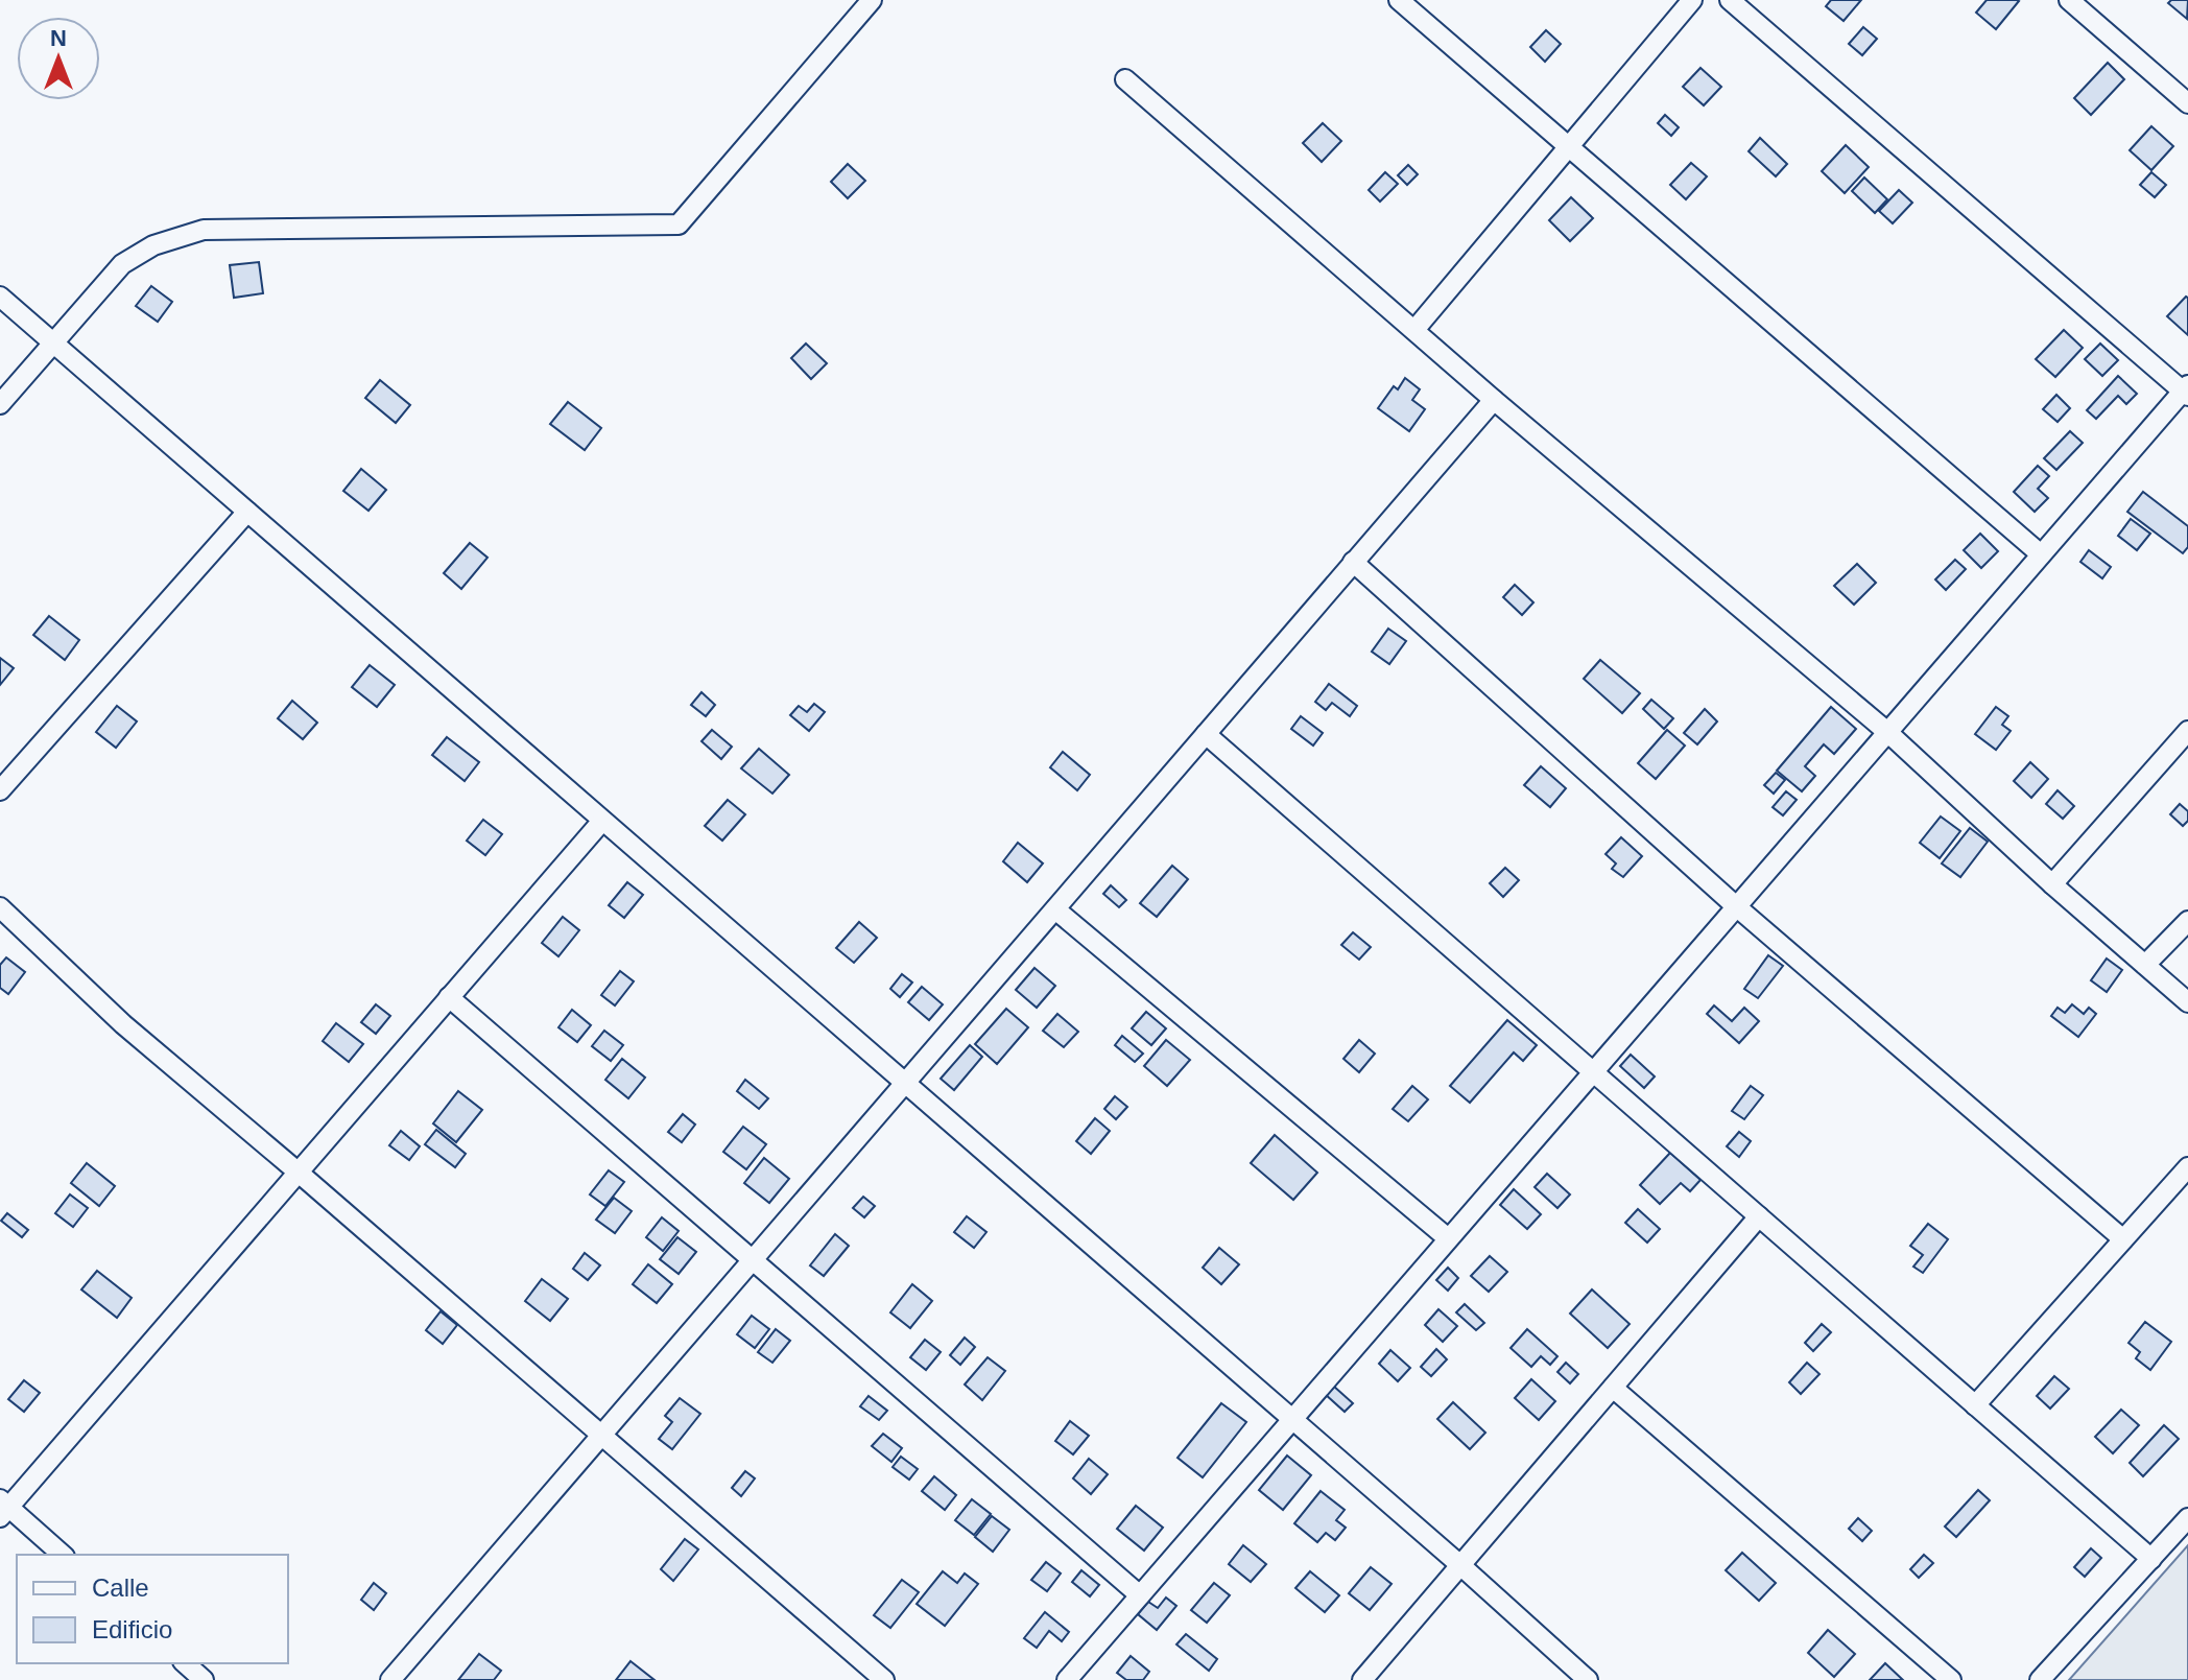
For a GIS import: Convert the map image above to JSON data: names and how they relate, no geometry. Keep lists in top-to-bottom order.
{
  "legend": ["Calle", "Edificio"],
  "north": "top"
}
